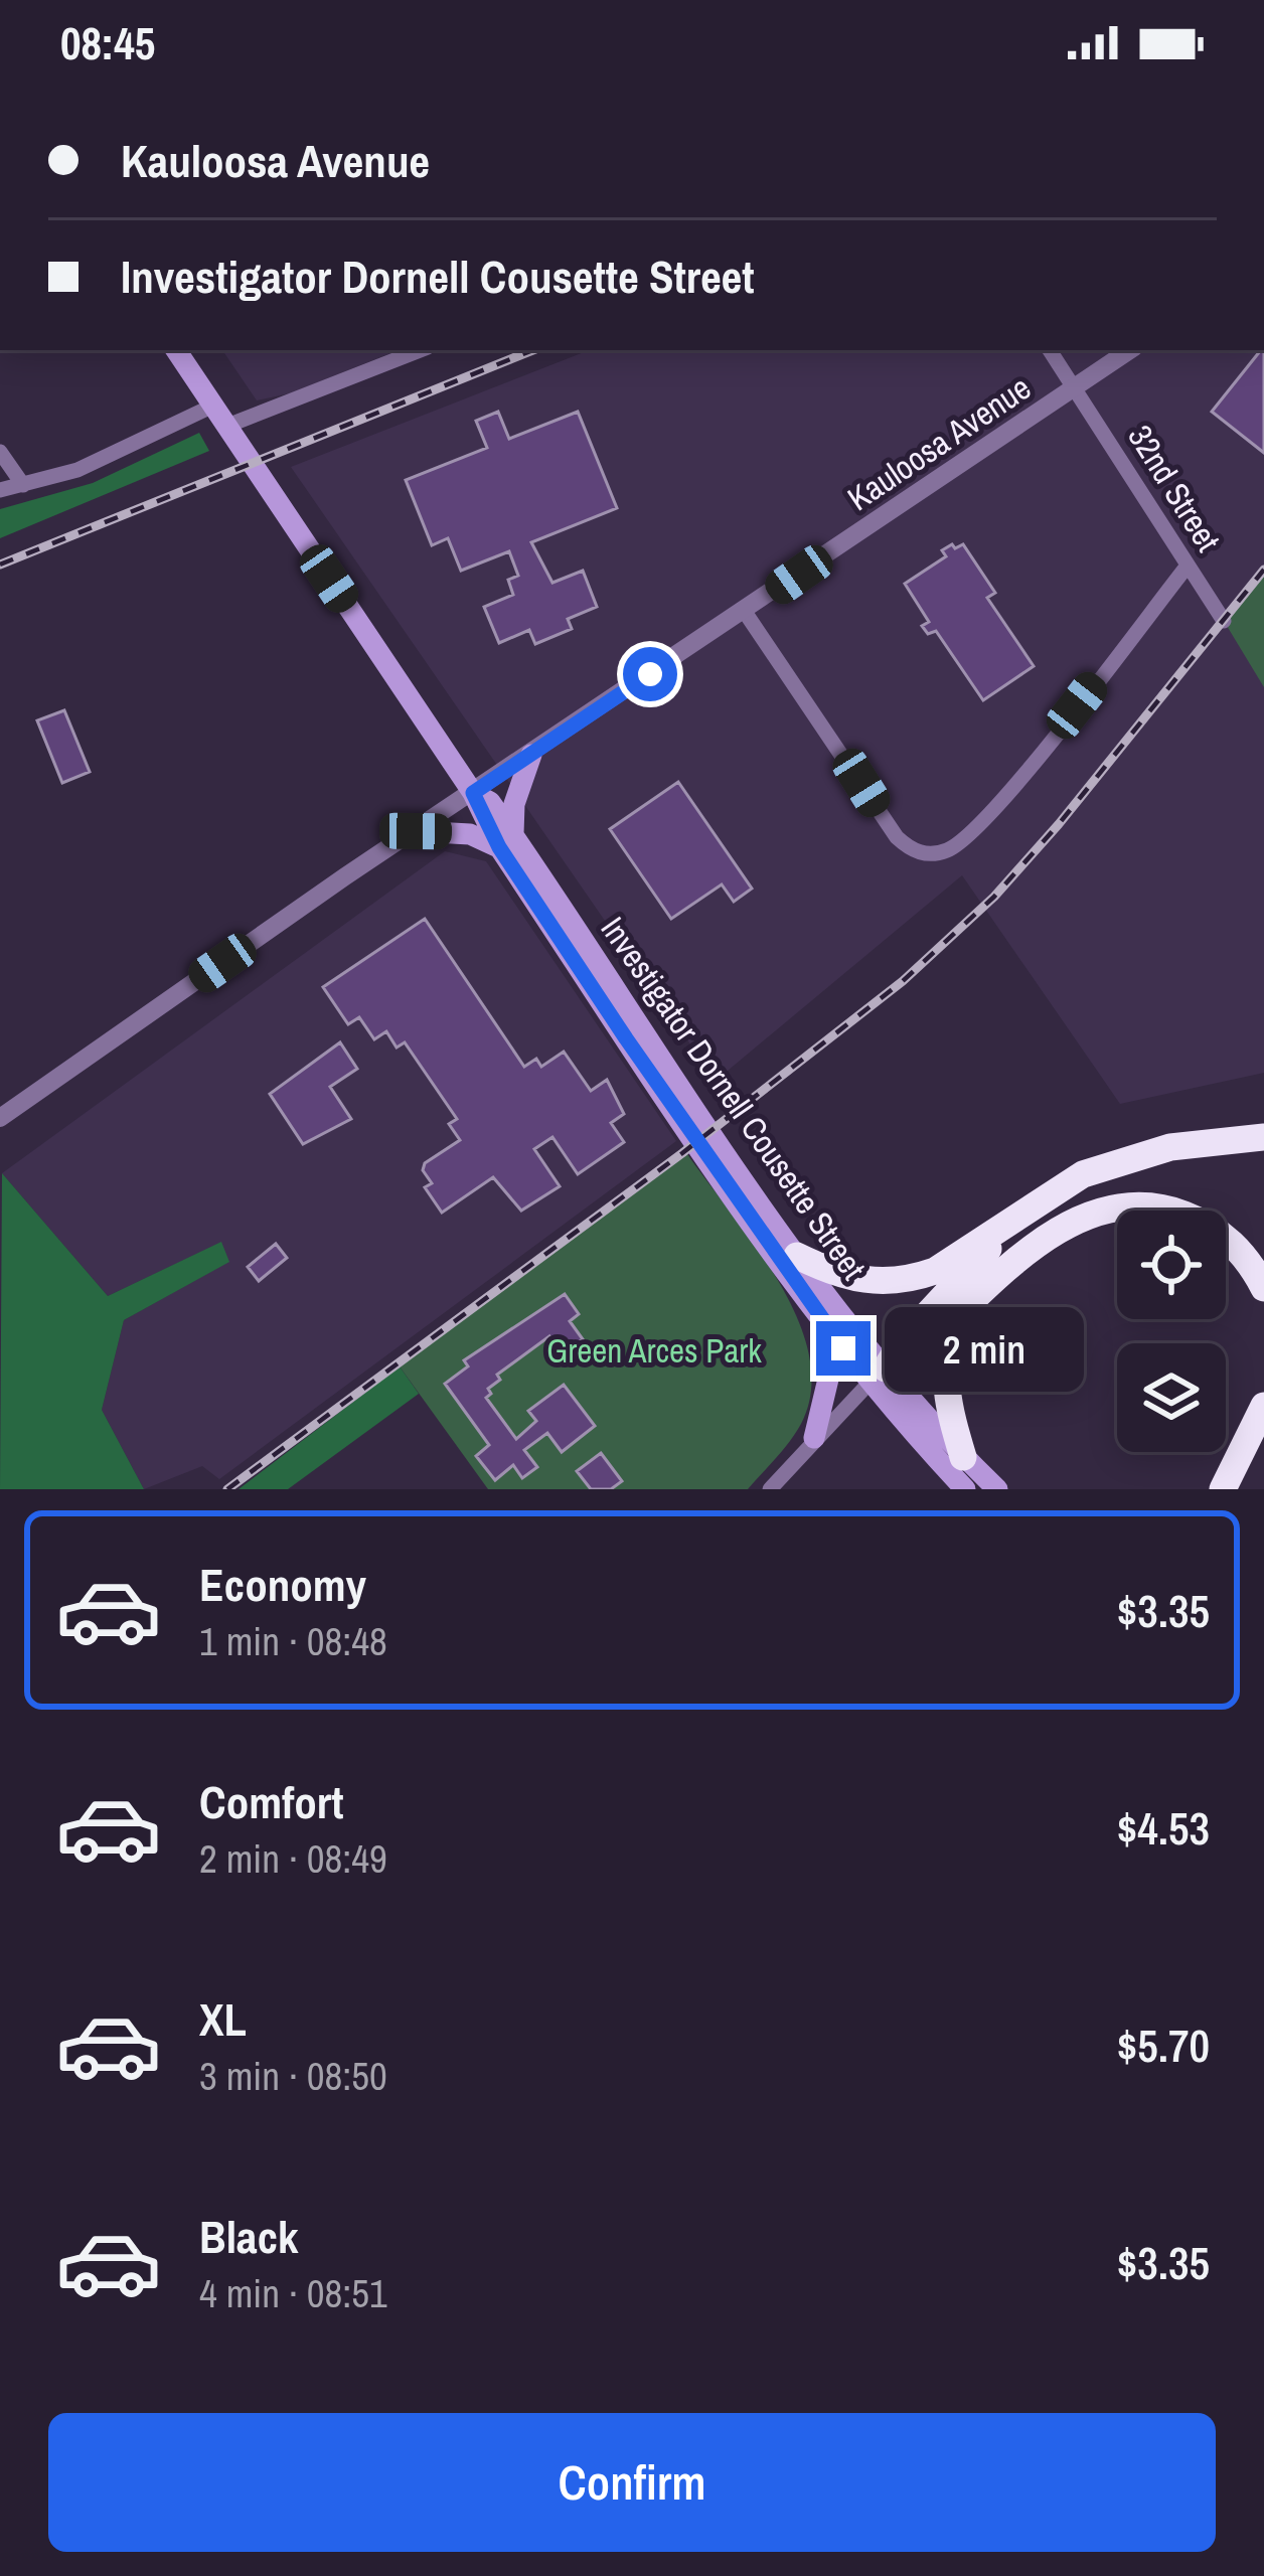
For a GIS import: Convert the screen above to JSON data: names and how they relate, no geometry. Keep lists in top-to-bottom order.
{
  "streets": {
    "main road": ["Investigator Dornell Cousette Street"],
    "street": ["Kauloosa Avenue", "32nd Street"]
  },
  "crossings": [
    ["Kauloosa Avenue", "32nd Street"],
    ["Kauloosa Avenue", "Investigator Dornell Cousette Street"]
  ],
  "parks": ["Green Arces Park"],
  "page": {
    "status": "08:45",
    "banner": ["Kauloosa Avenue", "Investigator Dornell Cousette Street"],
    "bubble": "2 min",
    "list": [
      {
        "name": "Economy",
        "note": "1 min · 08:48",
        "value": "$3.35"
      },
      {
        "name": "Comfort",
        "note": "2 min · 08:49",
        "value": "$4.53"
      },
      {
        "name": "XL",
        "note": "3 min · 08:50",
        "value": "$5.70"
      },
      {
        "name": "Black",
        "note": "4 min · 08:51",
        "value": "$3.35"
      }
    ],
    "buttons": "Confirm"
  }
}
